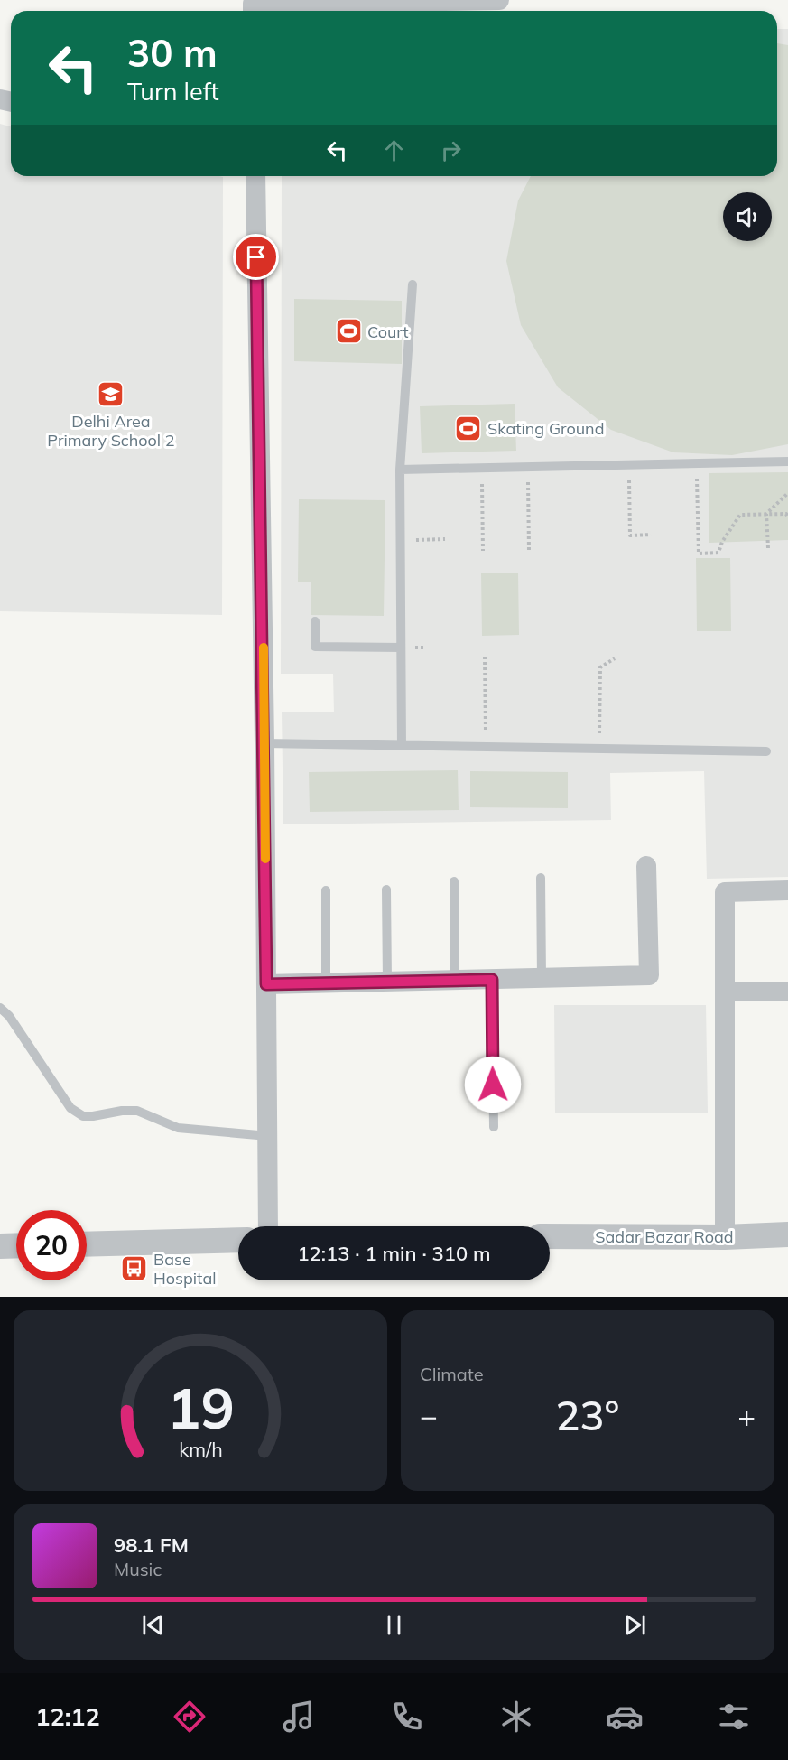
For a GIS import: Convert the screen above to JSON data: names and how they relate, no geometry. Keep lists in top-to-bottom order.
{
  "streets": {
    "street": ["Sadar Bazar Road"]
  },
  "places": {
    "sports": ["Court", "Skating Ground"],
    "school or university": ["Delhi Area Primary School 2"],
    "bus stop": ["Base Hospital"]
  },
  "page": {
    "turn": ["30 m", "Turn left"],
    "limit": "20",
    "trip": "12:13 · 1 min · 310 m",
    "tile": "Climate",
    "heat": ["−", "23°", "+"],
    "song": ["98.1 FM", "Music"],
    "tabs": "12:12",
    "gauge": ["19", "km/h"]
  }
}
